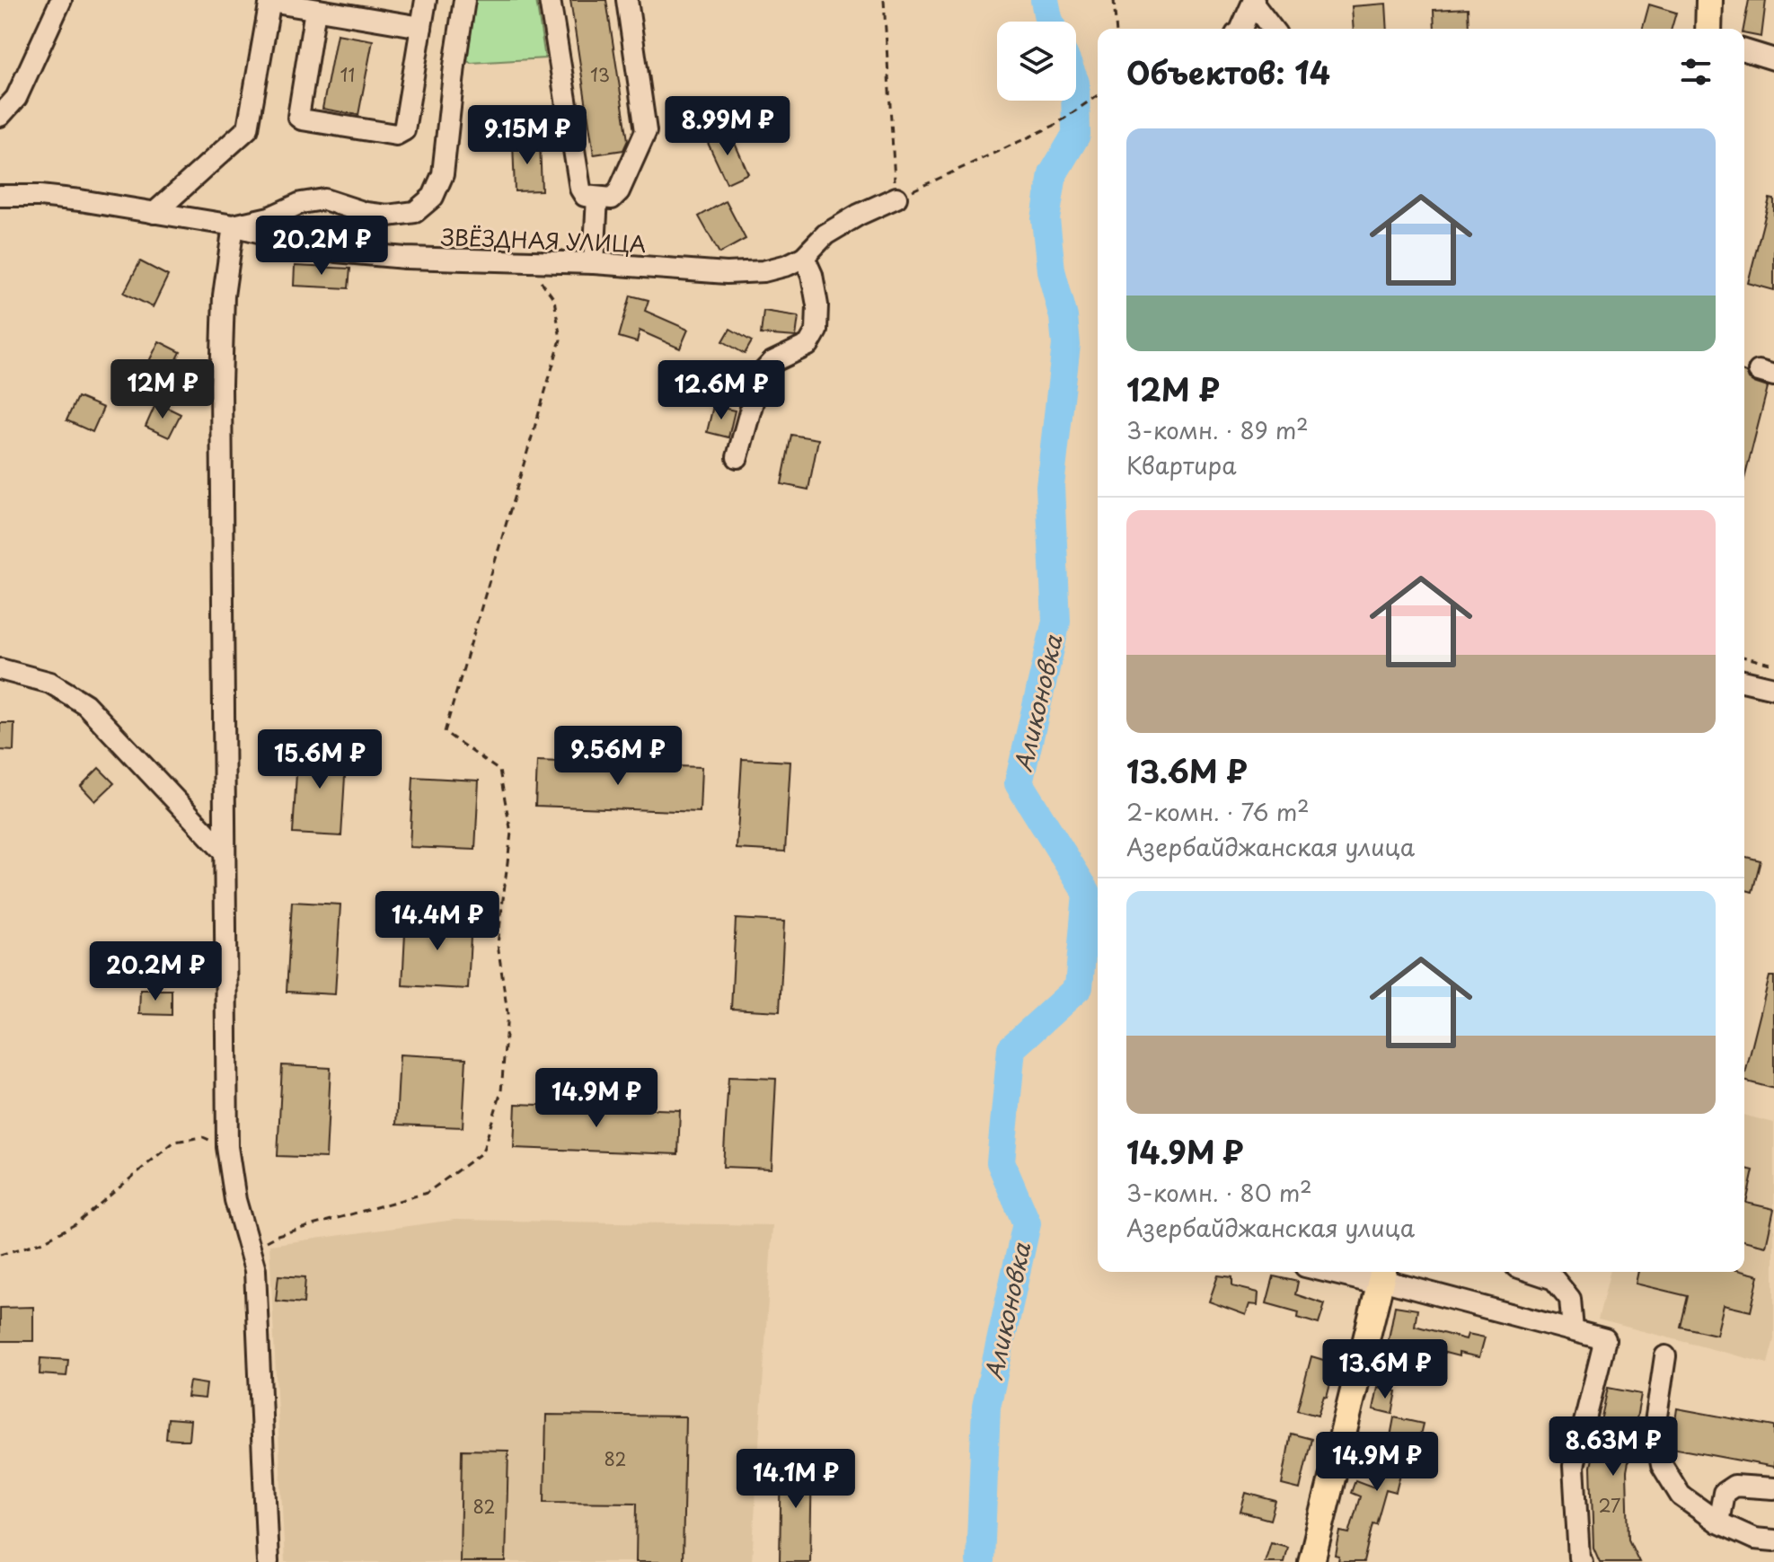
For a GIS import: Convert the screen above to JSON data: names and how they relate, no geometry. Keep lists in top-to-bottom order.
{
  "streets": {
    "street": ["ЗВЁЗДНАЯ УЛИЦА"]
  },
  "water": ["Аликоновка"],
  "house_numbers": [
    "11",
    "13",
    "82",
    "27",
    "82"
  ],
  "page": {
    "heading": "Объектов: 14",
    "price": [
      "8.99M ₽",
      "9.15M ₽",
      "20.2M ₽",
      "12M ₽",
      "12.6M ₽",
      "9.56M ₽",
      "15.6M ₽",
      "14.4M ₽",
      "20.2M ₽",
      "14.9M ₽",
      "13.6M ₽",
      "8.63M ₽",
      "14.9M ₽",
      "14.1M ₽"
    ],
    "list": [
      {
        "name": "12M ₽",
        "note": "3-комн. · 89 m² · Квартира"
      },
      {
        "name": "13.6M ₽",
        "note": "2-комн. · 76 m² · Азербайджанская улица"
      },
      {
        "name": "14.9M ₽",
        "note": "3-комн. · 80 m² · Азербайджанская улица"
      }
    ]
  }
}
